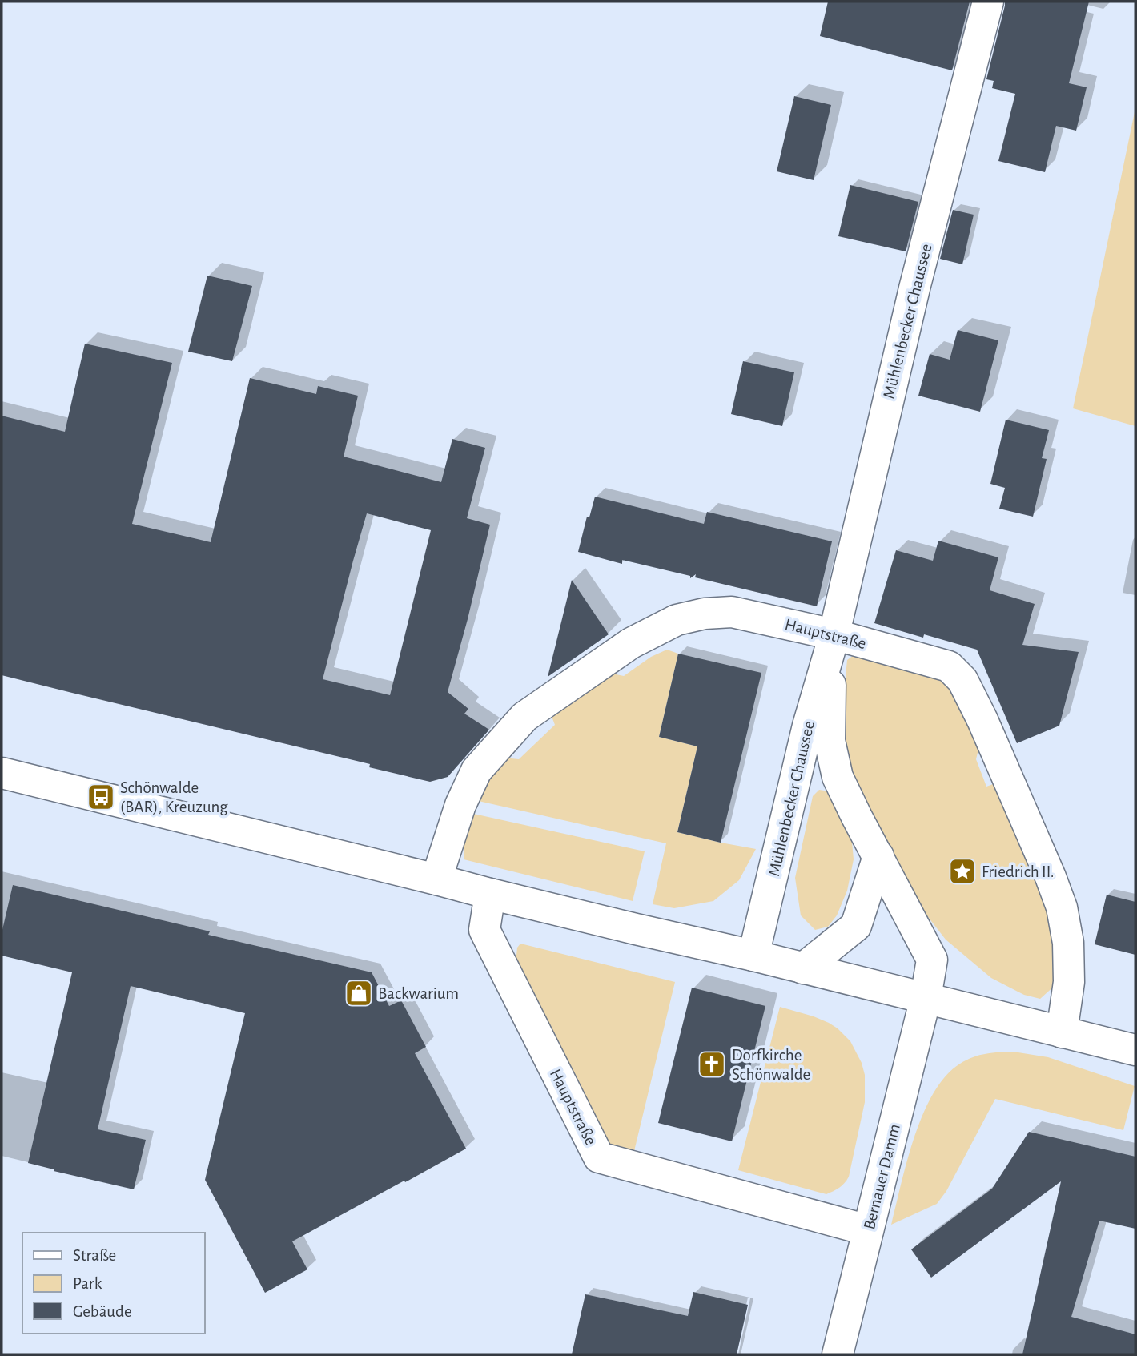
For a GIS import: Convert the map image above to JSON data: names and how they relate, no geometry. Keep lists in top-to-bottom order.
{
  "streets": {
    "main road": ["Mühlenbecker Chaussee", "Hauptstraße", "Bernauer Damm"]
  },
  "crossings": [
    ["Mühlenbecker Chaussee", "Hauptstraße"],
    ["Mühlenbecker Chaussee", "Bernauer Damm"],
    ["Hauptstraße", "Bernauer Damm"]
  ],
  "places": {
    "bus stop": ["Schönwalde (BAR), Kreuzung"],
    "place": ["Friedrich II."],
    "shop": ["Backwarium"],
    "church": ["Dorfkirche Schönwalde"]
  },
  "legend": ["Straße", "Park", "Gebäude"]
}
